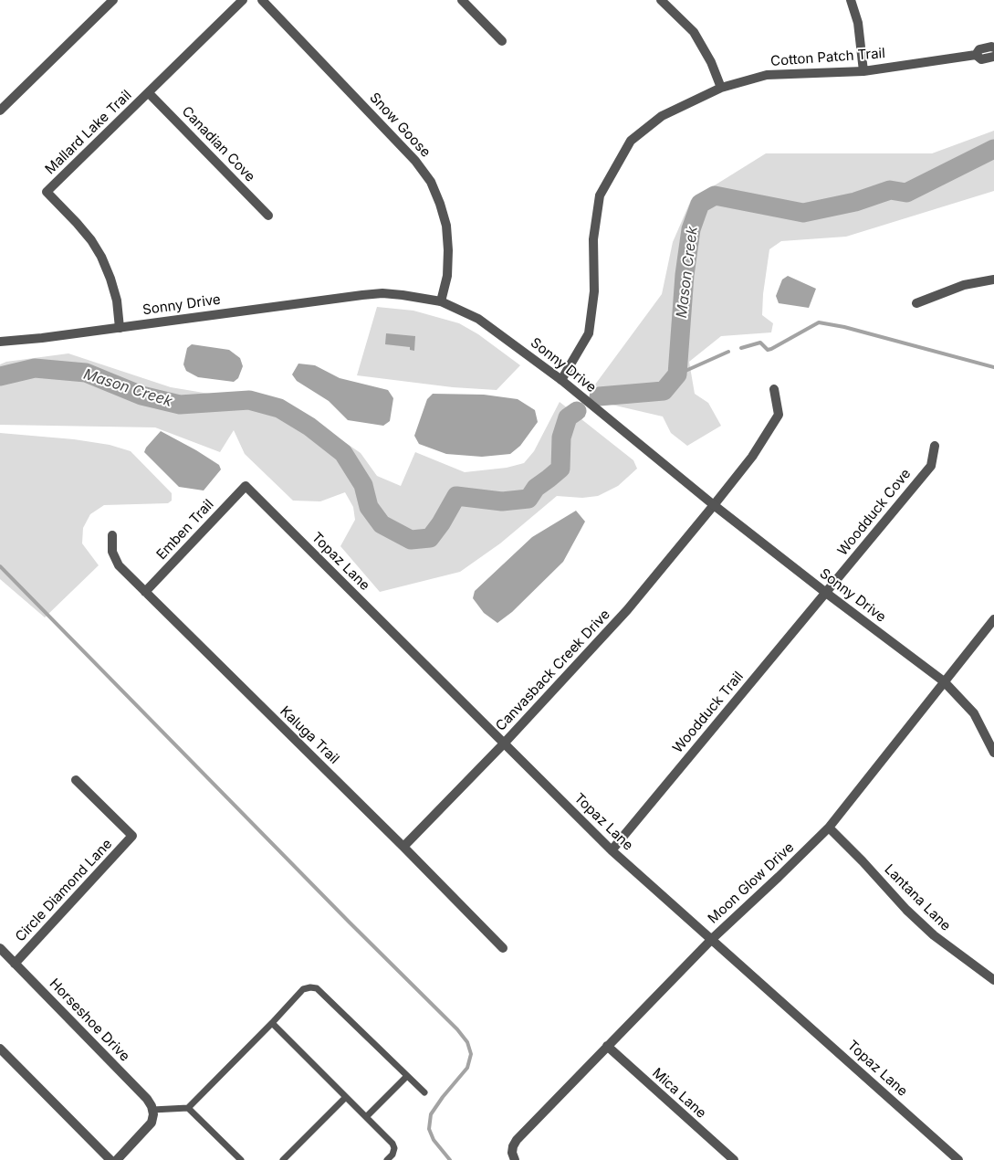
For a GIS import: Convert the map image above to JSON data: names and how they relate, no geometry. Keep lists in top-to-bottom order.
{
  "streets": {
    "street": [
      "Cotton Patch Trail",
      "Snow Goose",
      "Mallard Lake Trail",
      "Canadian Cove",
      "Sonny Drive",
      "Woodduck Cove",
      "Emben Trail",
      "Topaz Lane",
      "Canvasback Creek Drive",
      "Woodduck Trail",
      "Kaluga Trail",
      "Moon Glow Drive",
      "Circle Diamond Lane",
      "Lantana Lane",
      "Horseshoe Drive",
      "Mica Lane"
    ]
  },
  "crossings": [
    ["Cotton Patch Trail", "Sonny Drive"],
    ["Snow Goose", "Sonny Drive"],
    ["Mallard Lake Trail", "Canadian Cove"],
    ["Mallard Lake Trail", "Sonny Drive"],
    ["Sonny Drive", "Woodduck Cove"],
    ["Sonny Drive", "Canvasback Creek Drive"],
    ["Sonny Drive", "Woodduck Trail"],
    ["Sonny Drive", "Moon Glow Drive"],
    ["Woodduck Cove", "Woodduck Trail"],
    ["Emben Trail", "Topaz Lane"],
    ["Emben Trail", "Kaluga Trail"],
    ["Topaz Lane", "Canvasback Creek Drive"],
    ["Topaz Lane", "Woodduck Trail"],
    ["Topaz Lane", "Moon Glow Drive"],
    ["Canvasback Creek Drive", "Kaluga Trail"],
    ["Moon Glow Drive", "Lantana Lane"],
    ["Moon Glow Drive", "Mica Lane"],
    ["Circle Diamond Lane", "Horseshoe Drive"]
  ],
  "water": ["Mason Creek"]
}
